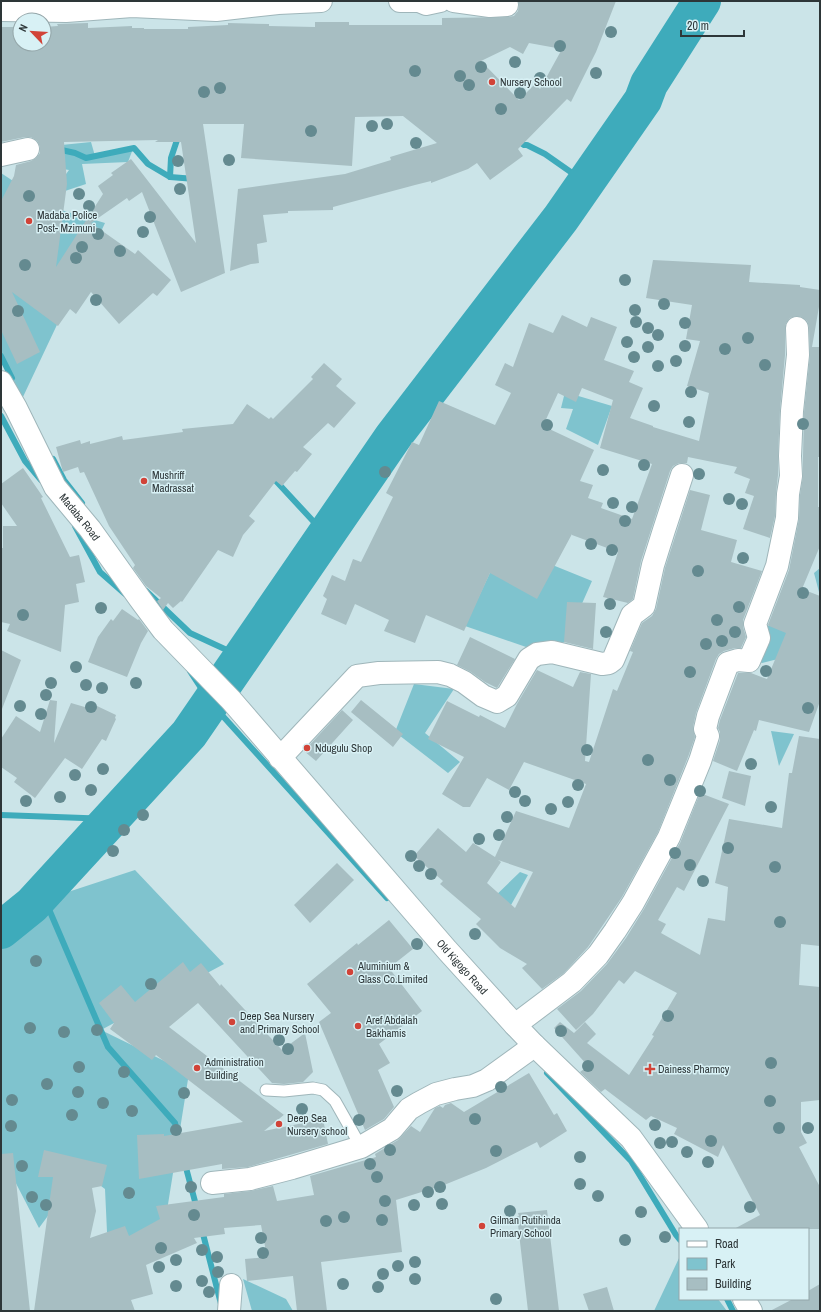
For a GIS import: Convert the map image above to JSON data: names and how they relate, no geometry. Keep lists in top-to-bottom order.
{
  "streets": {
    "street": ["Madaba Road", "Old Kigogo Road"]
  },
  "crossings": [
    ["Madaba Road", "Old Kigogo Road"]
  ],
  "places": {
    "other": [
      "Nursery School",
      "Madaba Police Post- Mzimuni",
      "Mushriff Madrassat",
      "Ndugulu Shop",
      "Aluminium & Glass Co.Limited",
      "Deep Sea Nursery and Primary School",
      "Aref Abdalah Bakhamis",
      "Administration Building",
      "Deep Sea Nursery school",
      "Gilman Rutihinda Primary School"
    ],
    "health": ["Dainess Pharmcy"]
  },
  "legend": ["Road", "Park", "Building"],
  "scale_bar": "20 m",
  "north": "top left"
}
